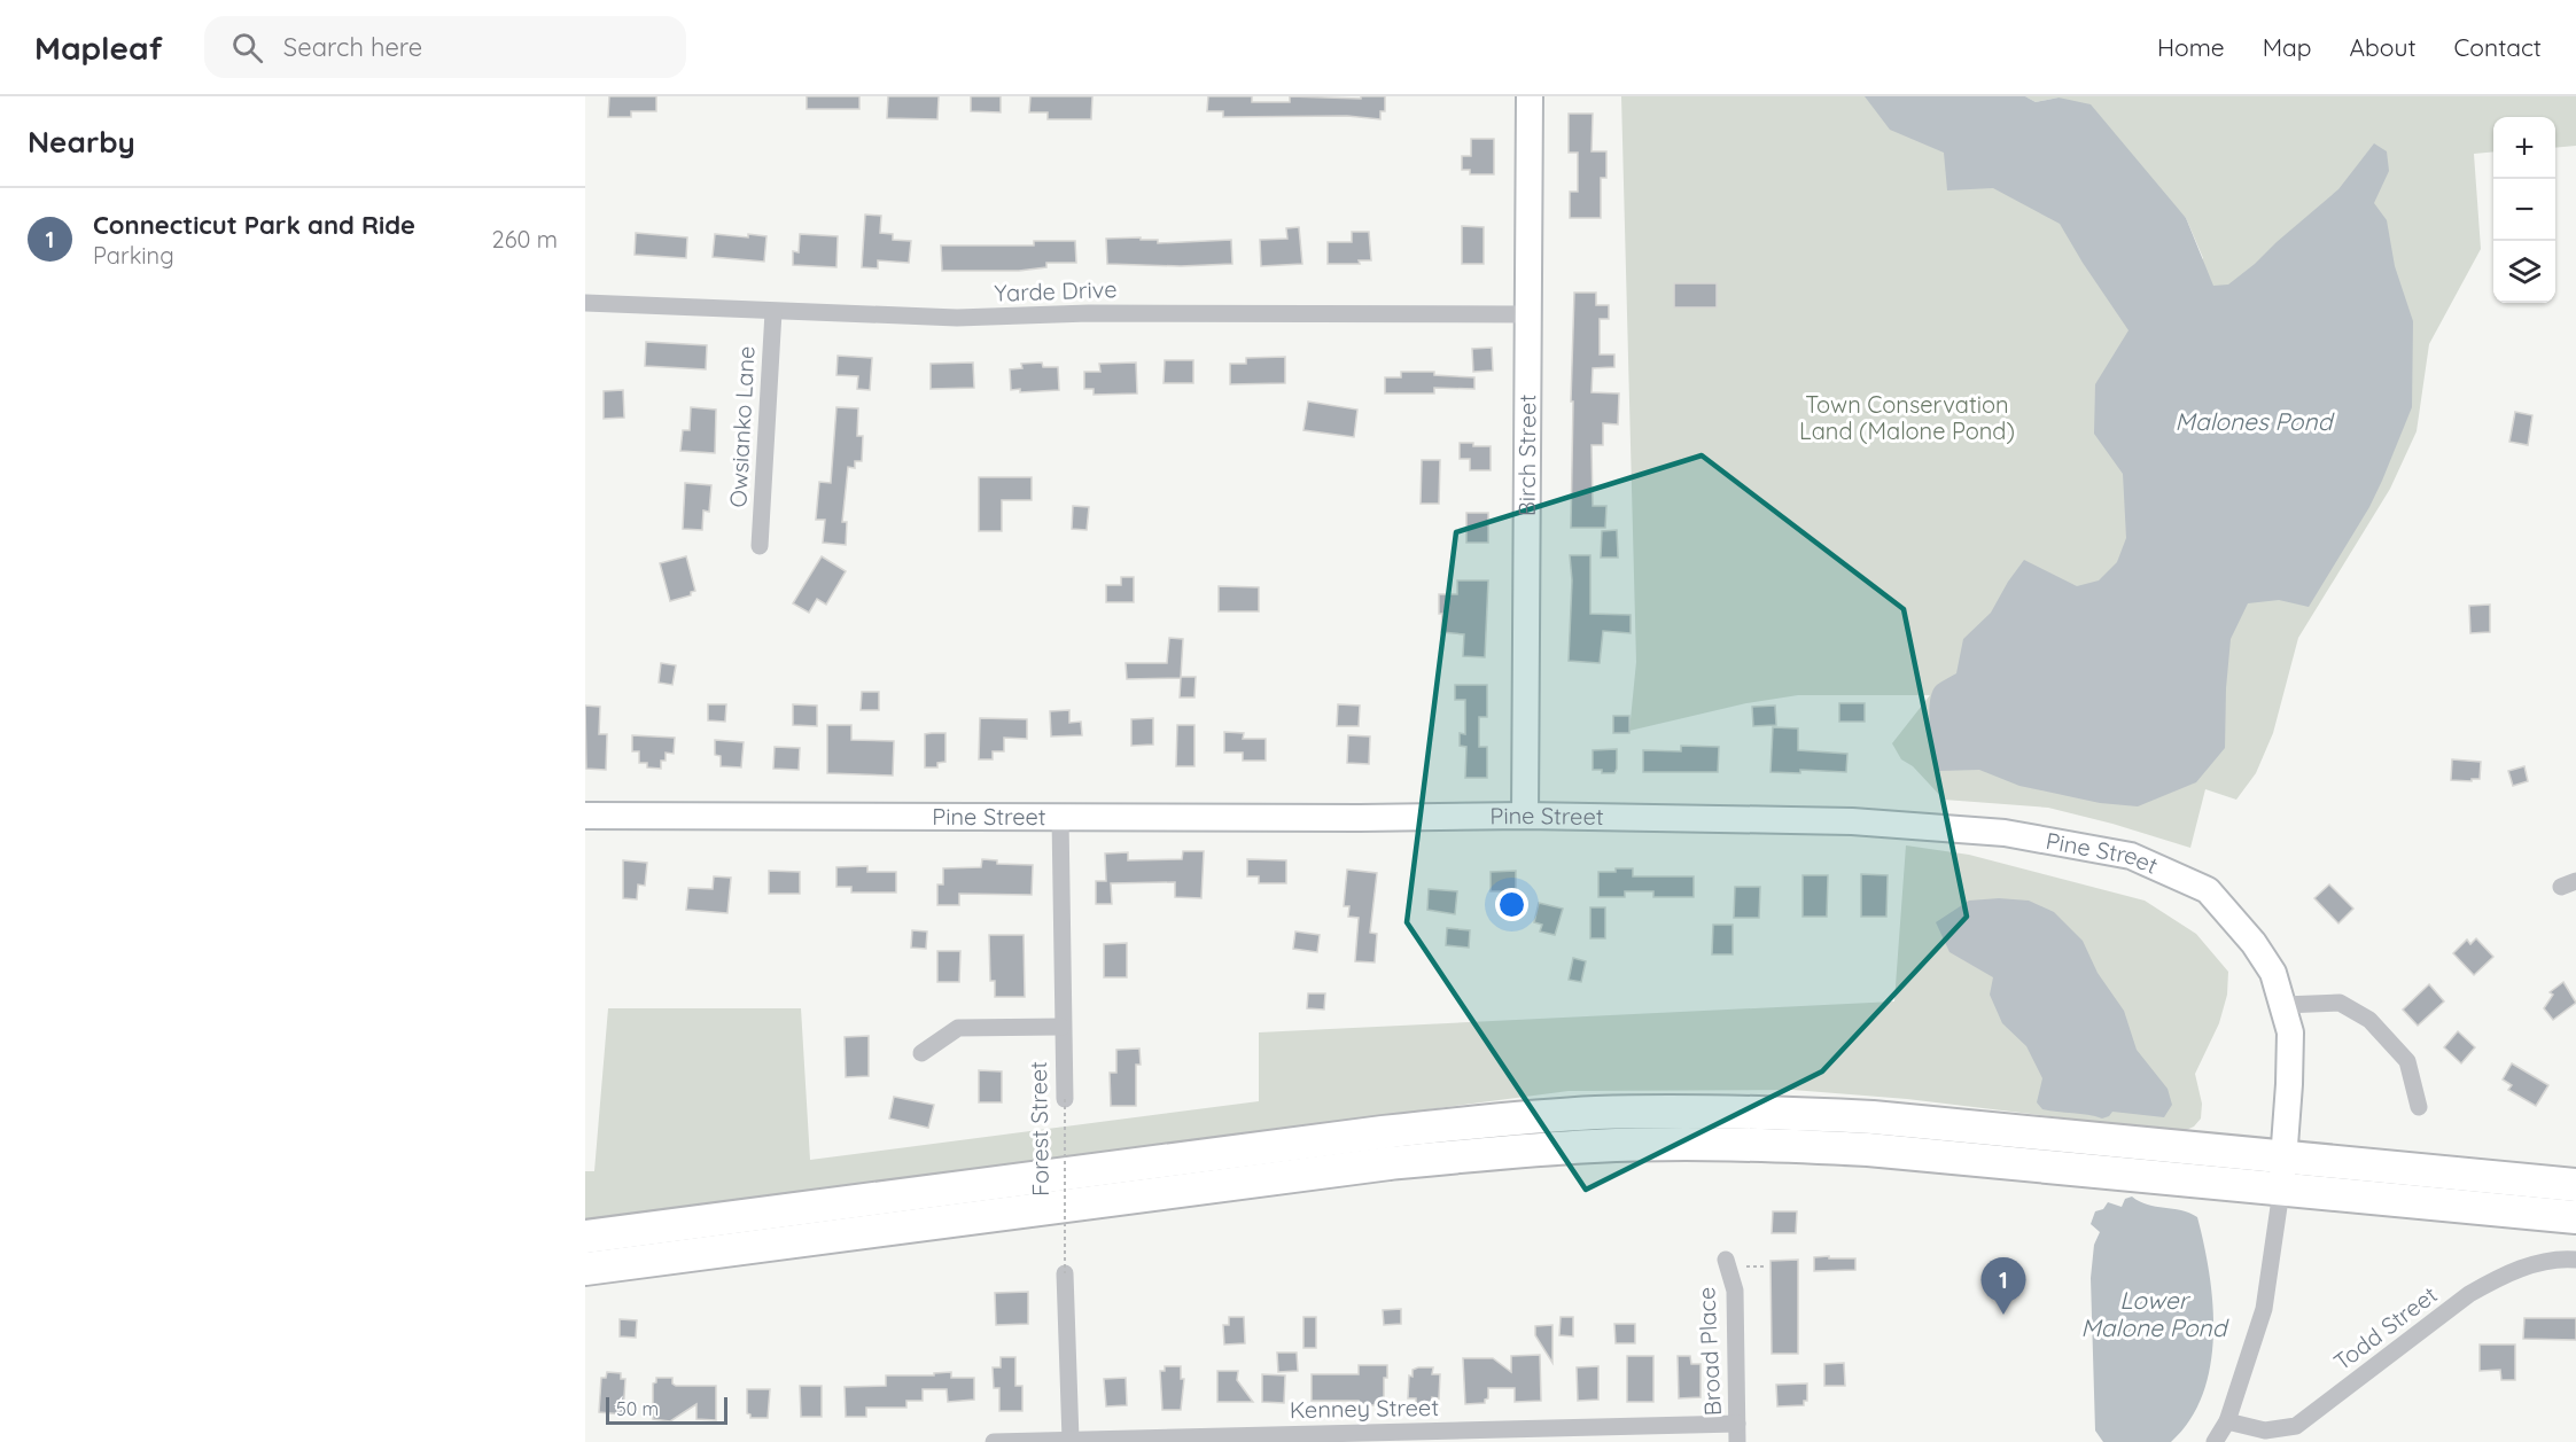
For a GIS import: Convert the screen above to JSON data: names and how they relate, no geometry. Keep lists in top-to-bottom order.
{
  "streets": {
    "main road": ["Birch Street", "Pine Street"],
    "street": [
      "Yarde Drive",
      "Owsianko Lane",
      "Forest Street",
      "Todd Street",
      "Broad Place",
      "Kenney Street"
    ]
  },
  "crossings": [
    ["Yarde Drive", "Owsianko Lane"],
    ["Yarde Drive", "Birch Street"],
    ["Birch Street", "Pine Street"],
    ["Pine Street", "Forest Street"],
    ["Broad Place", "Kenney Street"]
  ],
  "water": ["Malones Pond", "Lower Malone Pond"],
  "parks": ["Town Conservation Land (Malone Pond)"],
  "scale_bar": "50 m",
  "page": {
    "header": "Mapleaf",
    "search": "Search here",
    "nav": [
      "Home",
      "Map",
      "About",
      "Contact"
    ],
    "heading": "Nearby",
    "map_buttons": ["+", "−"],
    "list": [
      {
        "mark": "1",
        "name": "Connecticut Park and Ride",
        "note": "Parking",
        "value": "260 m"
      }
    ],
    "pins": "1",
    "scale": "50 m"
  }
}
